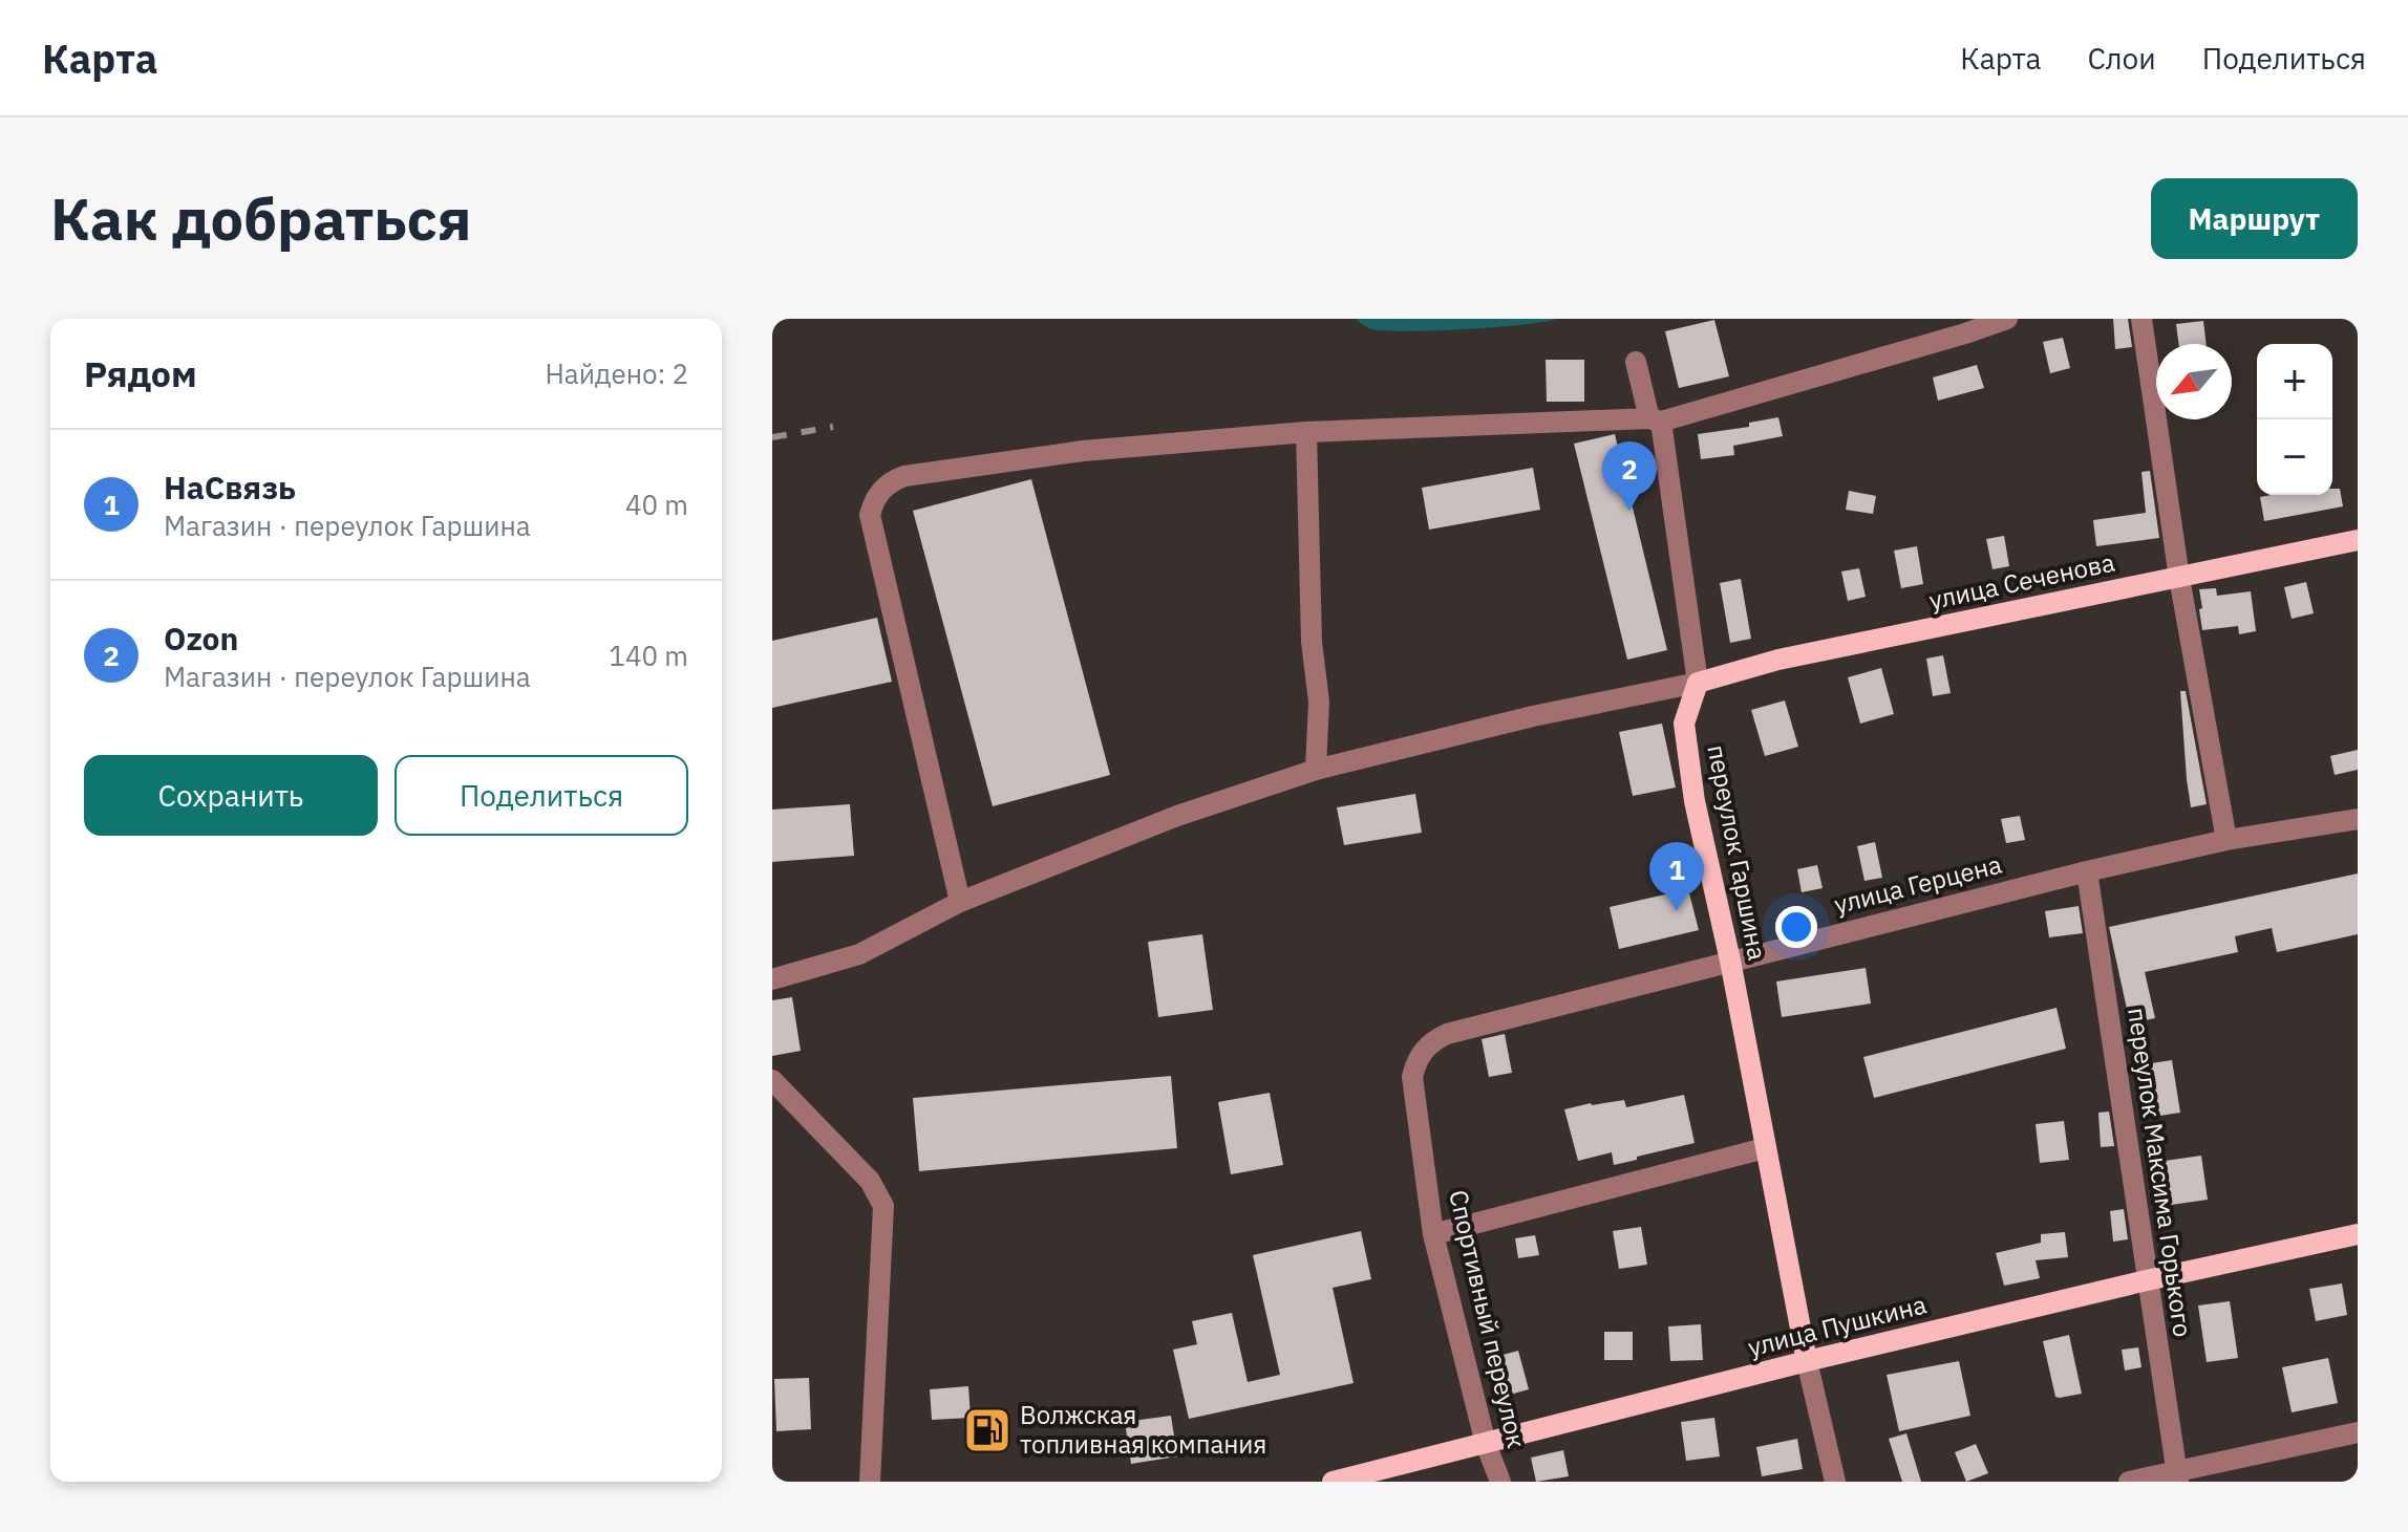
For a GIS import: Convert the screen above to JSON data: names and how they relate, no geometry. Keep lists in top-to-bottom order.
{
  "streets": {
    "main road": ["улица Сеченова", "переулок Гаршина", "улица Пушкина"],
    "street": ["улица Герцена", "переулок Максима Горького", "Спортивный переулок"]
  },
  "crossings": [
    ["улица Сеченова", "переулок Гаршина"],
    ["переулок Гаршина", "улица Герцена"],
    ["переулок Гаршина", "улица Пушкина"],
    ["улица Герцена", "переулок Максима Горького"],
    ["улица Герцена", "Спортивный переулок"],
    ["переулок Максима Горького", "улица Пушкина"],
    ["Спортивный переулок", "улица Пушкина"]
  ],
  "places": {
    "fuel station": ["Волжская топливная компания"]
  },
  "north": "bottom left",
  "page": {
    "header": "Карта",
    "nav": ["Карта", "Слои", "Поделиться"],
    "buttons": [
      "Маршрут",
      ["Сохранить", "Поделиться"]
    ],
    "title": "Как добраться",
    "heading": ["Рядом", "Найдено: 2"],
    "map_buttons": ["+", "−"],
    "list": [
      {
        "mark": "1",
        "name": "НаСвязь",
        "note": "Магазин · переулок Гаршина",
        "value": "40 m"
      },
      {
        "mark": "2",
        "name": "Ozon",
        "note": "Магазин · переулок Гаршина",
        "value": "140 m"
      }
    ],
    "pins": ["2", "1"]
  }
}
